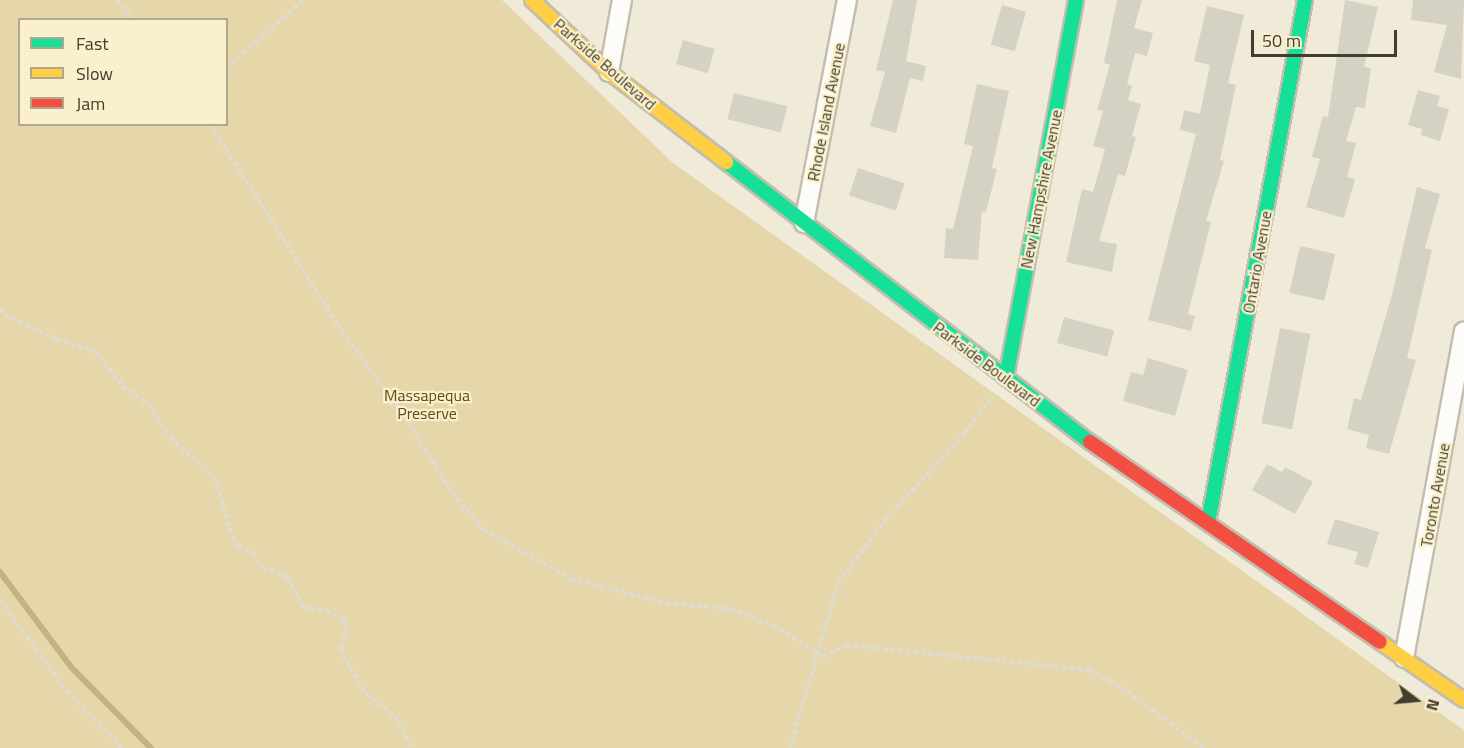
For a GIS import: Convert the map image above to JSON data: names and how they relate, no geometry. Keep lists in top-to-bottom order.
{
  "streets": {
    "street": [
      "Parkside Boulevard",
      "Rhode Island Avenue",
      "New Hampshire Avenue",
      "Ontario Avenue",
      "Toronto Avenue"
    ]
  },
  "crossings": [
    ["Parkside Boulevard", "Rhode Island Avenue"],
    ["Parkside Boulevard", "New Hampshire Avenue"],
    ["Parkside Boulevard", "Ontario Avenue"],
    ["Parkside Boulevard", "Toronto Avenue"]
  ],
  "parks": ["Massapequa Preserve"],
  "legend": ["Fast", "Slow", "Jam"],
  "scale_bar": "50 m",
  "north": "right"
}
